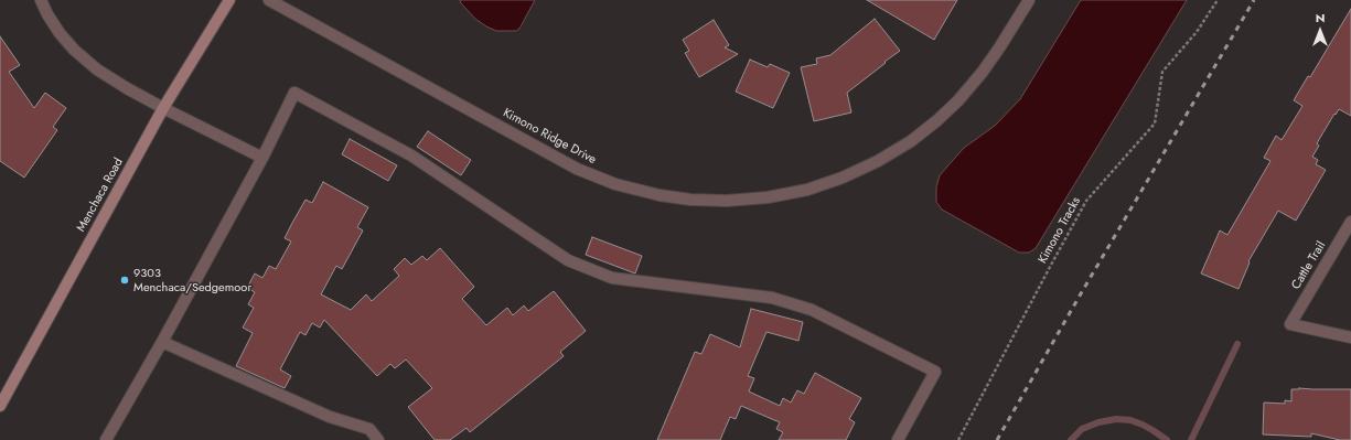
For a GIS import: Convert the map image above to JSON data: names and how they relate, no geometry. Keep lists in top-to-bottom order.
{
  "streets": {
    "main road": ["Menchaca Road"],
    "street": ["Kimono Ridge Drive", "Cattle Trail"],
    "path": ["Kimono Tracks"]
  },
  "places": ["9303 Menchaca/Sedgemoor"],
  "north": "top"
}
